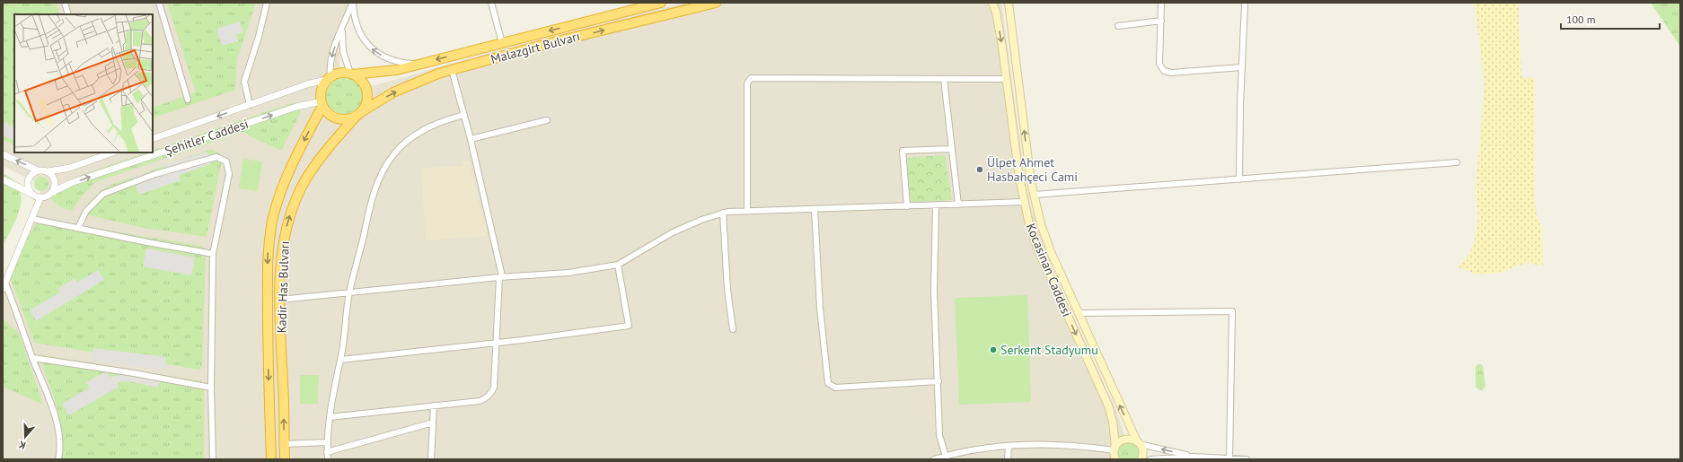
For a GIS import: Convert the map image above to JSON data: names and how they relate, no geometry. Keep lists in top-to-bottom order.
{
  "streets": {
    "highway": ["Malazgirt Bulvarı", "Kadir Has Bulvarı"],
    "main road": ["Kocasinan Caddesi"],
    "street": ["Şehitler Caddesi"]
  },
  "crossings": [
    ["Malazgirt Bulvarı", "Şehitler Caddesi"],
    ["Malazgirt Bulvarı", "Kadir Has Bulvarı"],
    ["Şehitler Caddesi", "Kadir Has Bulvarı"]
  ],
  "places": ["Ülpet Ahmet Hasbahçeci Cami", "Serkent Stadyumu"],
  "scale_bar": "100 m",
  "north": "bottom"
}
